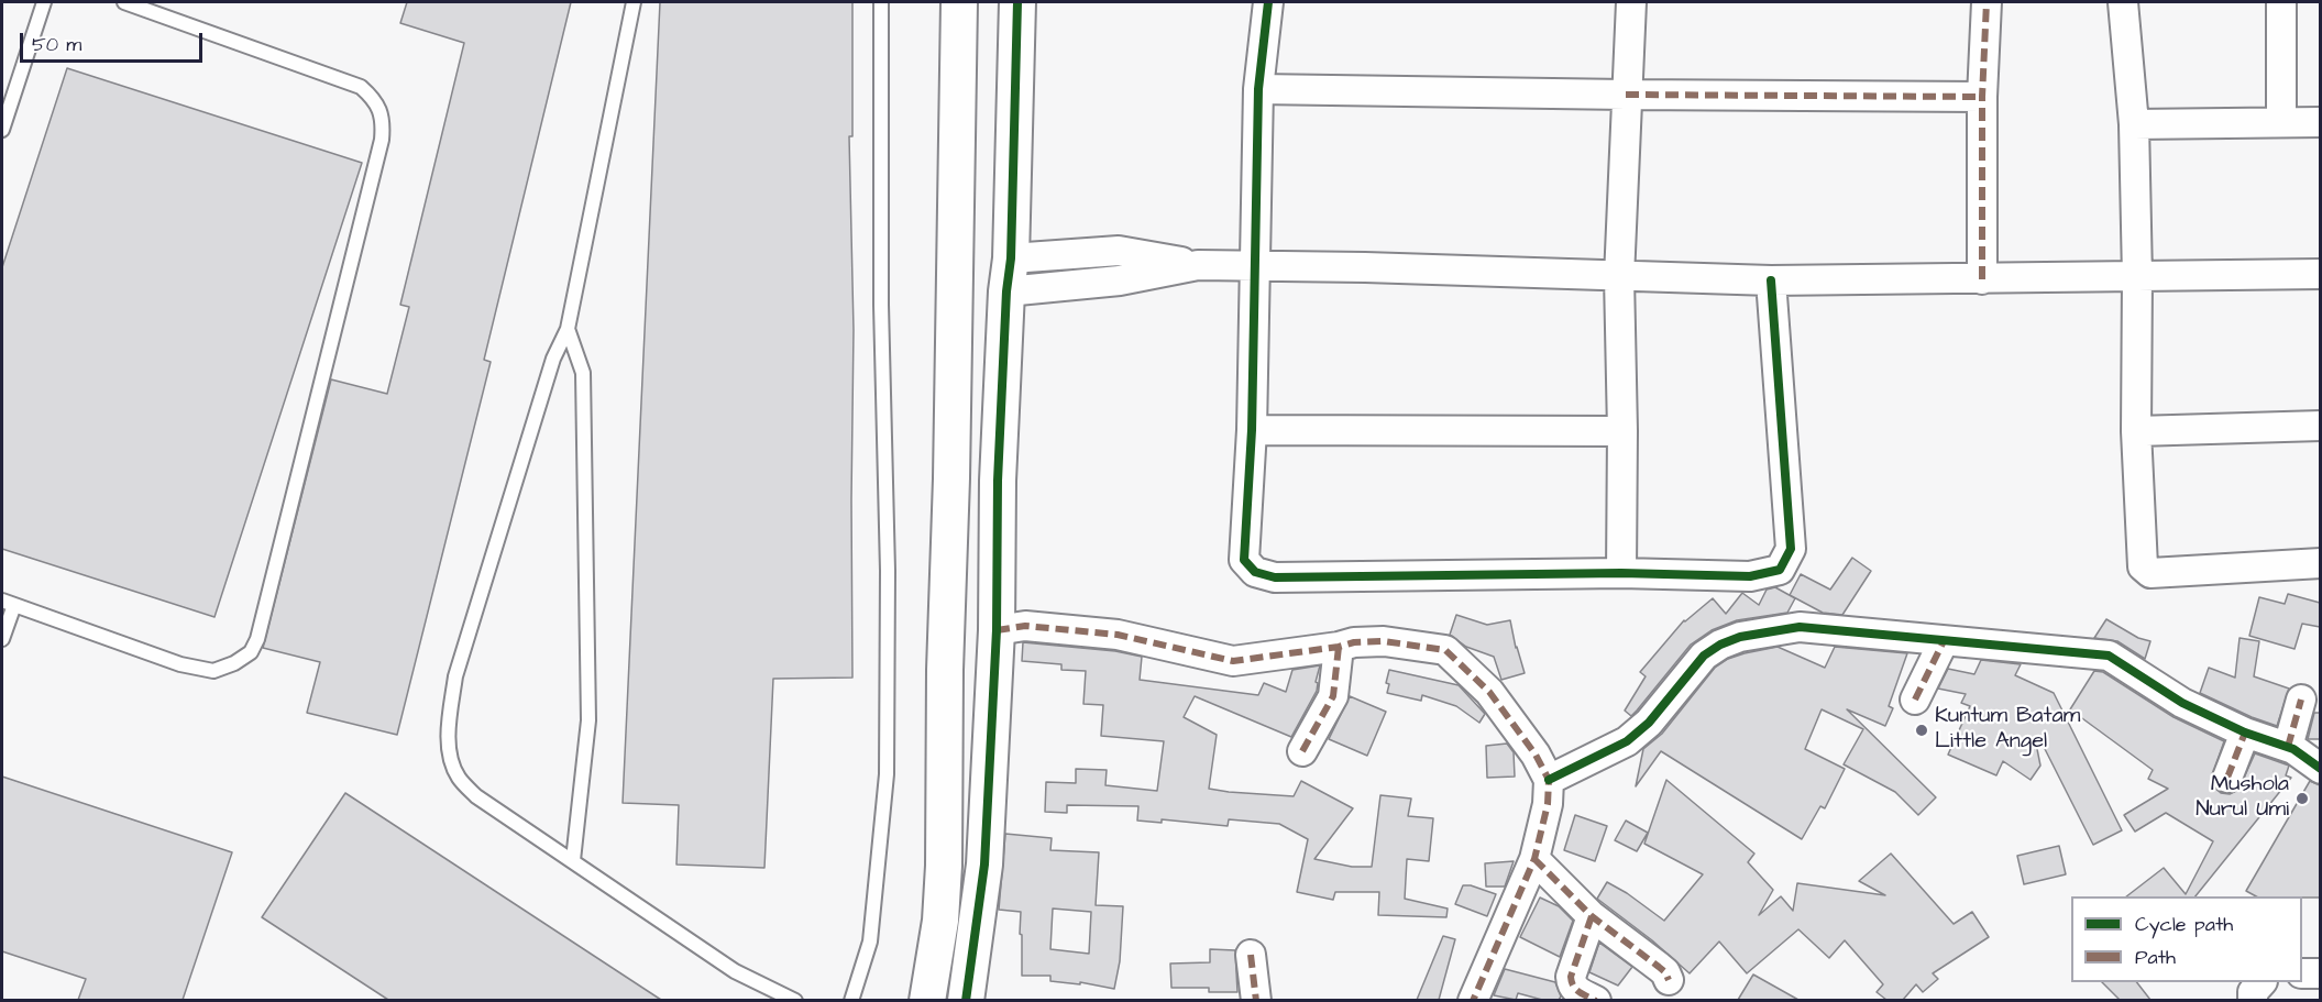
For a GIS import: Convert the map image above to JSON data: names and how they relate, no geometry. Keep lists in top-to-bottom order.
{
  "places": ["Kuntum Batam Little Angel", "Mushola Nurul Umi"],
  "legend": ["Cycle path", "Path"],
  "scale_bar": "50 m"
}
